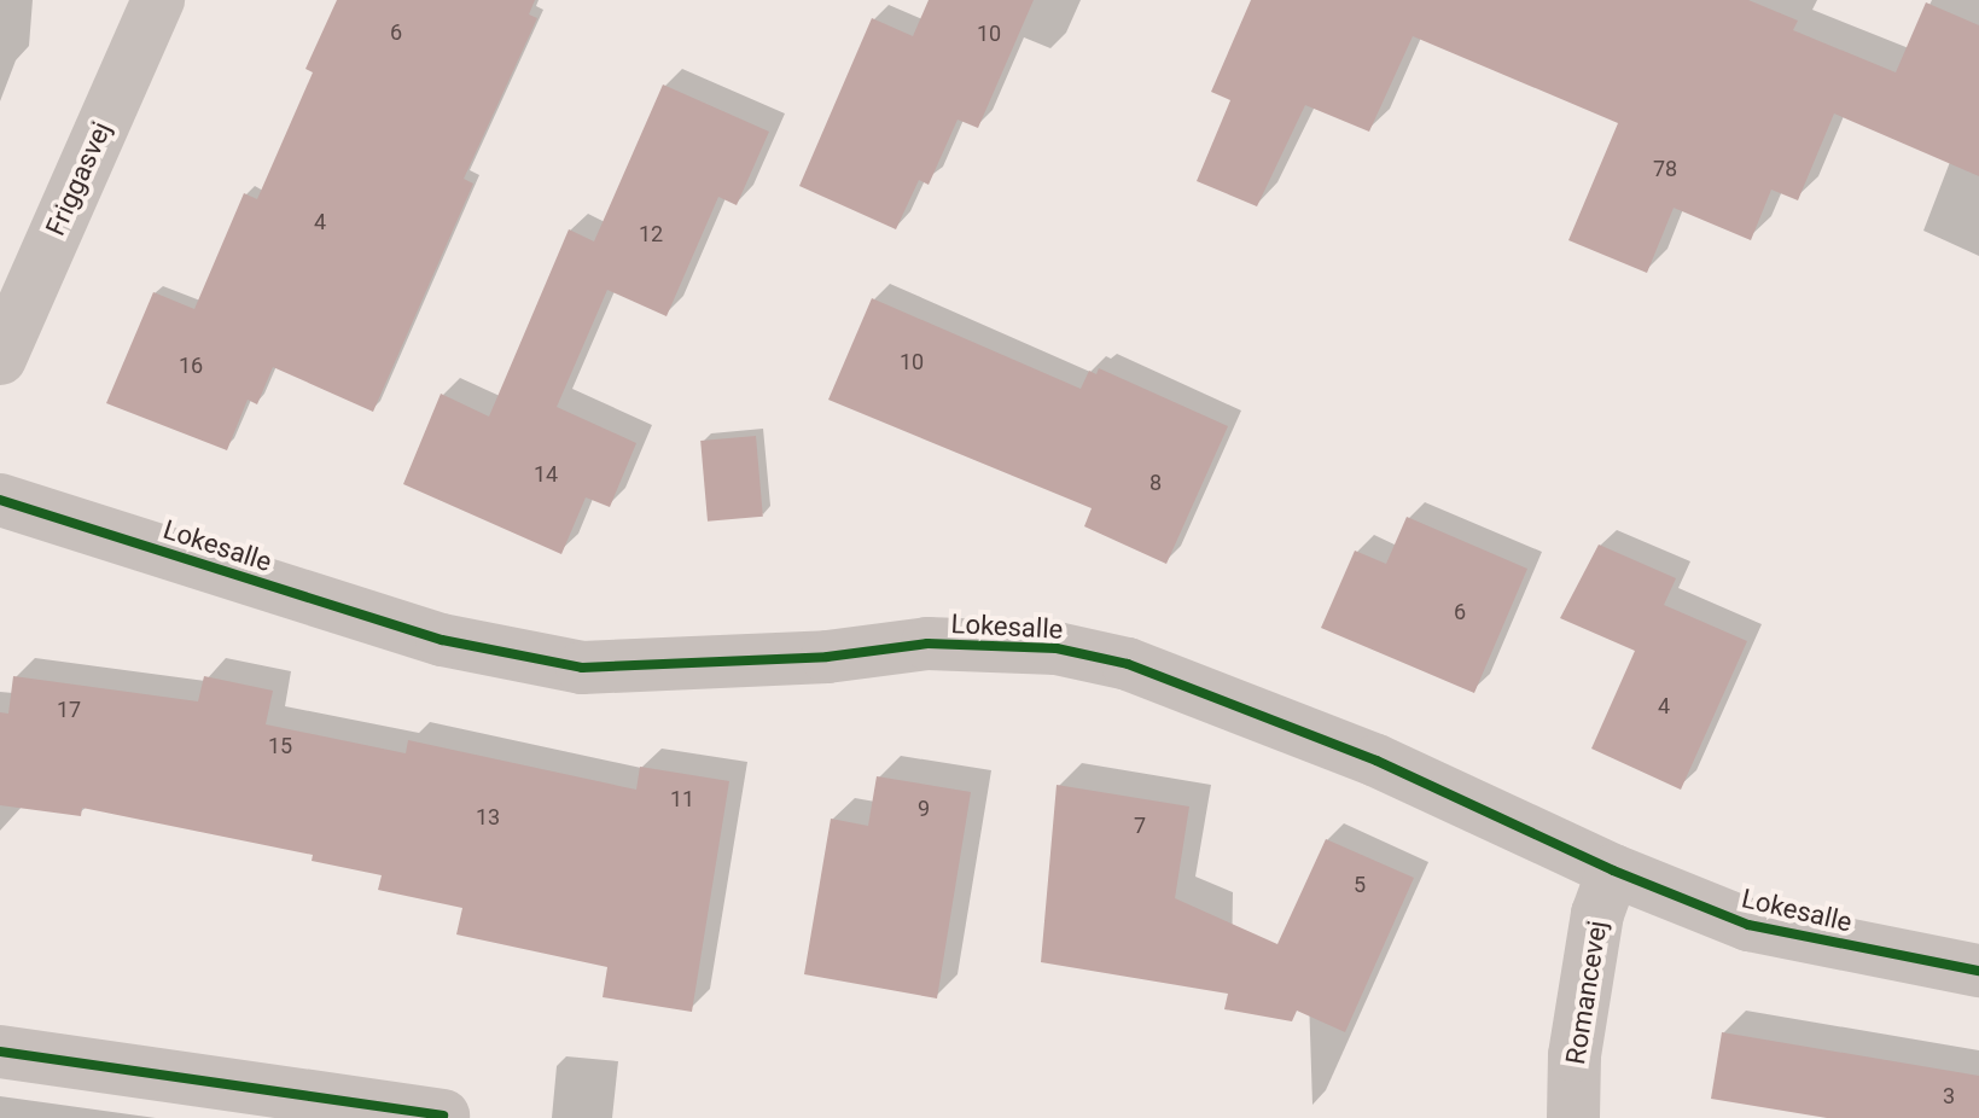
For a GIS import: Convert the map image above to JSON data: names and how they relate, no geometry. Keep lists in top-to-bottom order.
{
  "streets": {
    "street": ["Friggasvej", "Lokesalle", "Romancevej"]
  },
  "crossings": [
    ["Lokesalle", "Romancevej"]
  ],
  "house_numbers": [
    "6",
    "10",
    "78",
    "4",
    "12",
    "10",
    "16",
    "14",
    "8",
    "6",
    "4",
    "17",
    "15",
    "11",
    "9",
    "13",
    "7",
    "5",
    "3"
  ]
}
